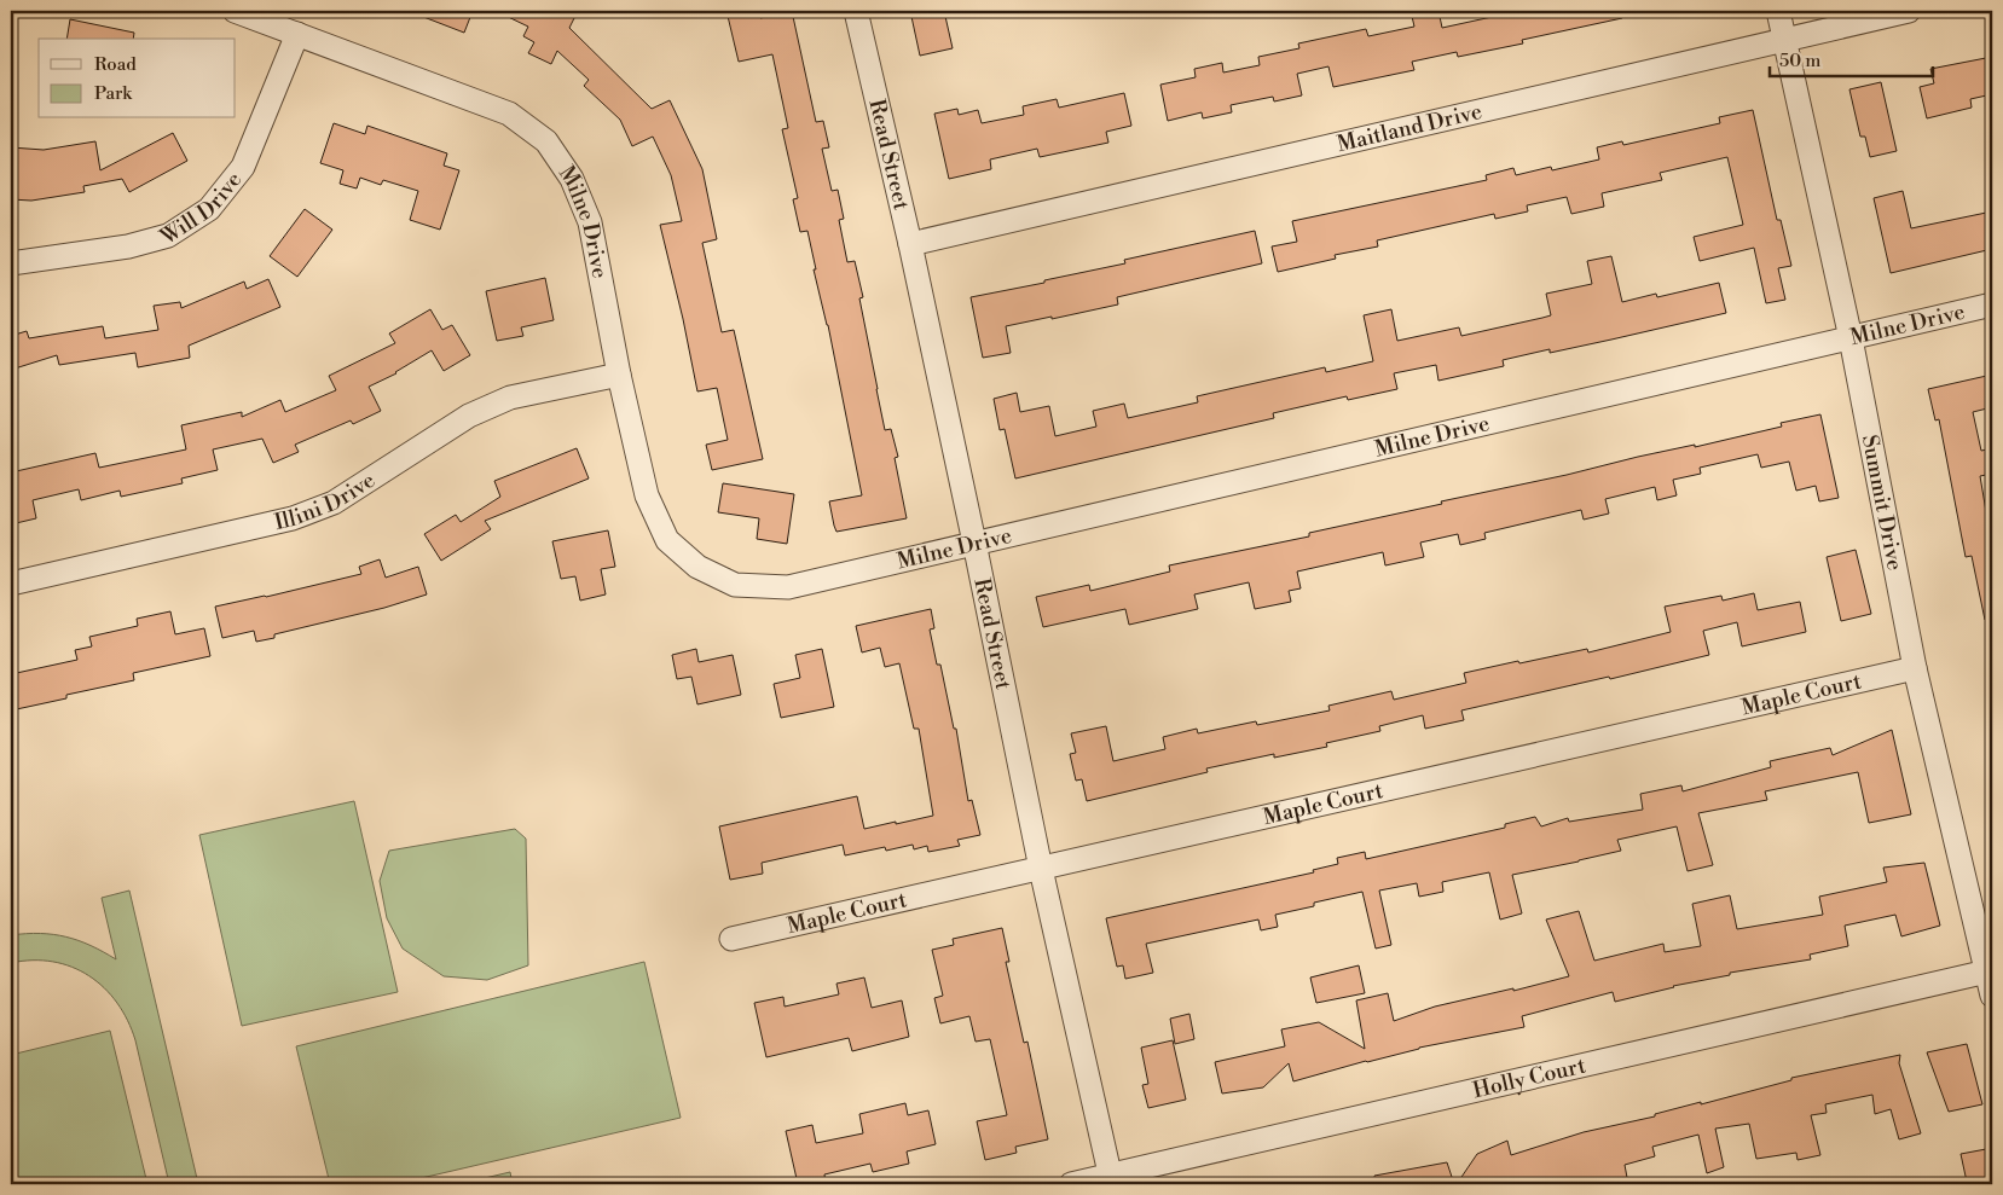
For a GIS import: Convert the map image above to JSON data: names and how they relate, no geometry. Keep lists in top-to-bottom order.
{
  "streets": {
    "street": [
      "Maitland Drive",
      "Read Street",
      "Will Drive",
      "Milne Drive",
      "Illini Drive",
      "Summit Drive",
      "Maple Court",
      "Holly Court"
    ]
  },
  "crossings": [
    ["Maitland Drive", "Read Street"],
    ["Maitland Drive", "Summit Drive"],
    ["Read Street", "Milne Drive"],
    ["Read Street", "Maple Court"],
    ["Read Street", "Holly Court"],
    ["Will Drive", "Milne Drive"],
    ["Milne Drive", "Illini Drive"],
    ["Milne Drive", "Summit Drive"],
    ["Summit Drive", "Maple Court"],
    ["Summit Drive", "Holly Court"]
  ],
  "legend": ["Road", "Park"],
  "scale_bar": "50 m"
}
